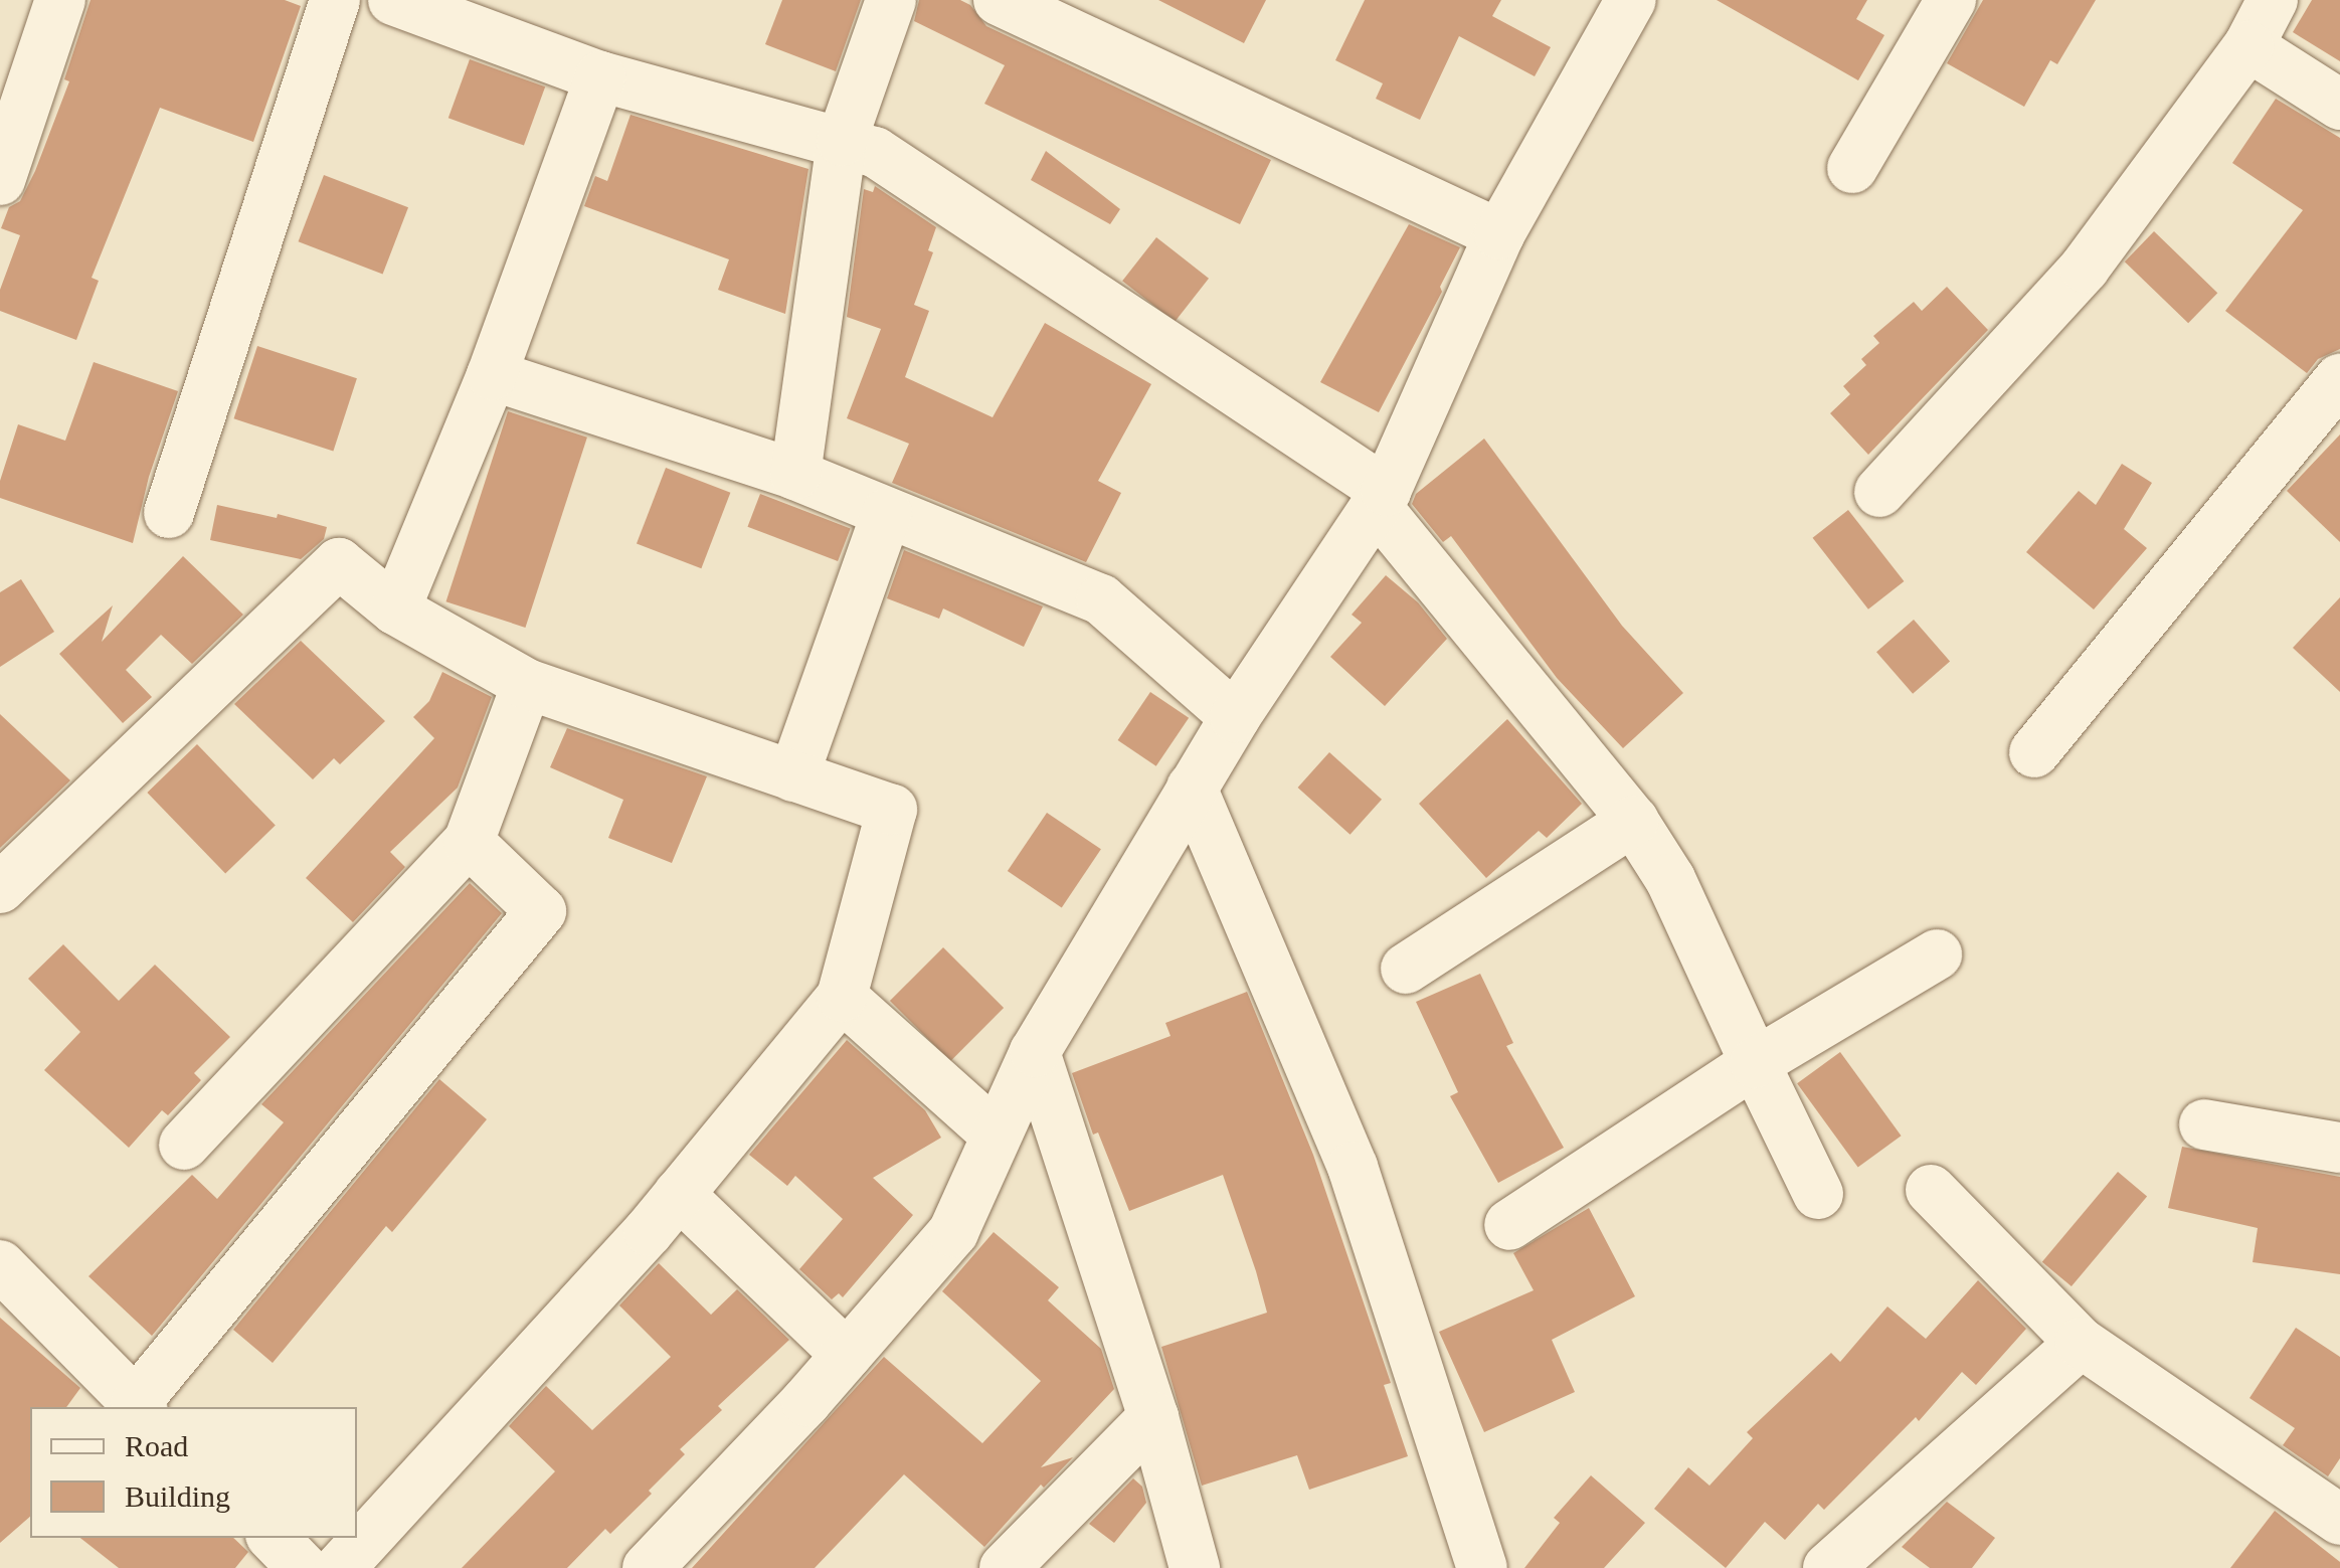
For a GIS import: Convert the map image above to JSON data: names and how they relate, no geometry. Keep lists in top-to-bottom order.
{
  "legend": ["Road", "Building"]
}
